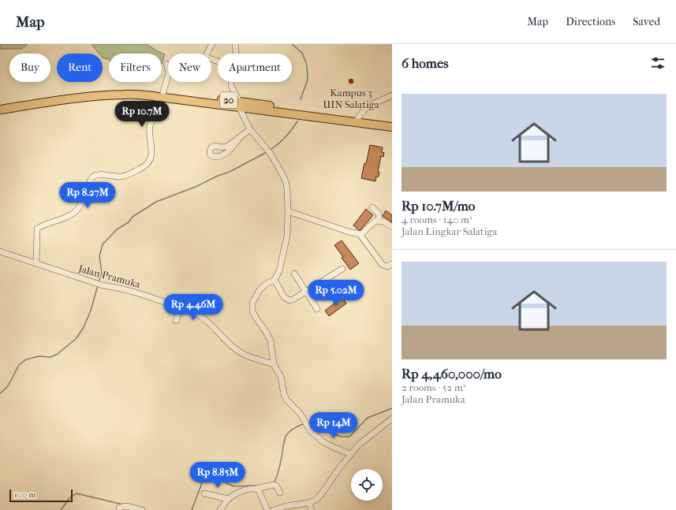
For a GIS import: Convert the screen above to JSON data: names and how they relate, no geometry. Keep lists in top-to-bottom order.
{
  "streets": {
    "highway": ["20"],
    "street": ["Jalan Pramuka"]
  },
  "places": ["Kampus 3 UIN Salatiga"],
  "scale_bar": "100 m",
  "page": {
    "header": "Map",
    "nav": ["Map", "Directions", "Saved"],
    "heading": "6 homes",
    "chip": [
      "Buy",
      "Rent",
      "Filters",
      "New",
      "Apartment"
    ],
    "list": [
      {
        "name": "Rp 10.7M/mo",
        "note": "4 rooms · 140 m² · Jalan Lingkar Salatiga"
      },
      {
        "name": "Rp 4,460,000/mo",
        "note": "2 rooms · 52 m² · Jalan Pramuka"
      }
    ],
    "price": [
      "Rp 10.7M",
      "Rp 8.27M",
      "Rp 5.02M",
      "Rp 4.46M",
      "Rp 14M",
      "Rp 8.85M"
    ],
    "scale": "100 m"
  }
}
